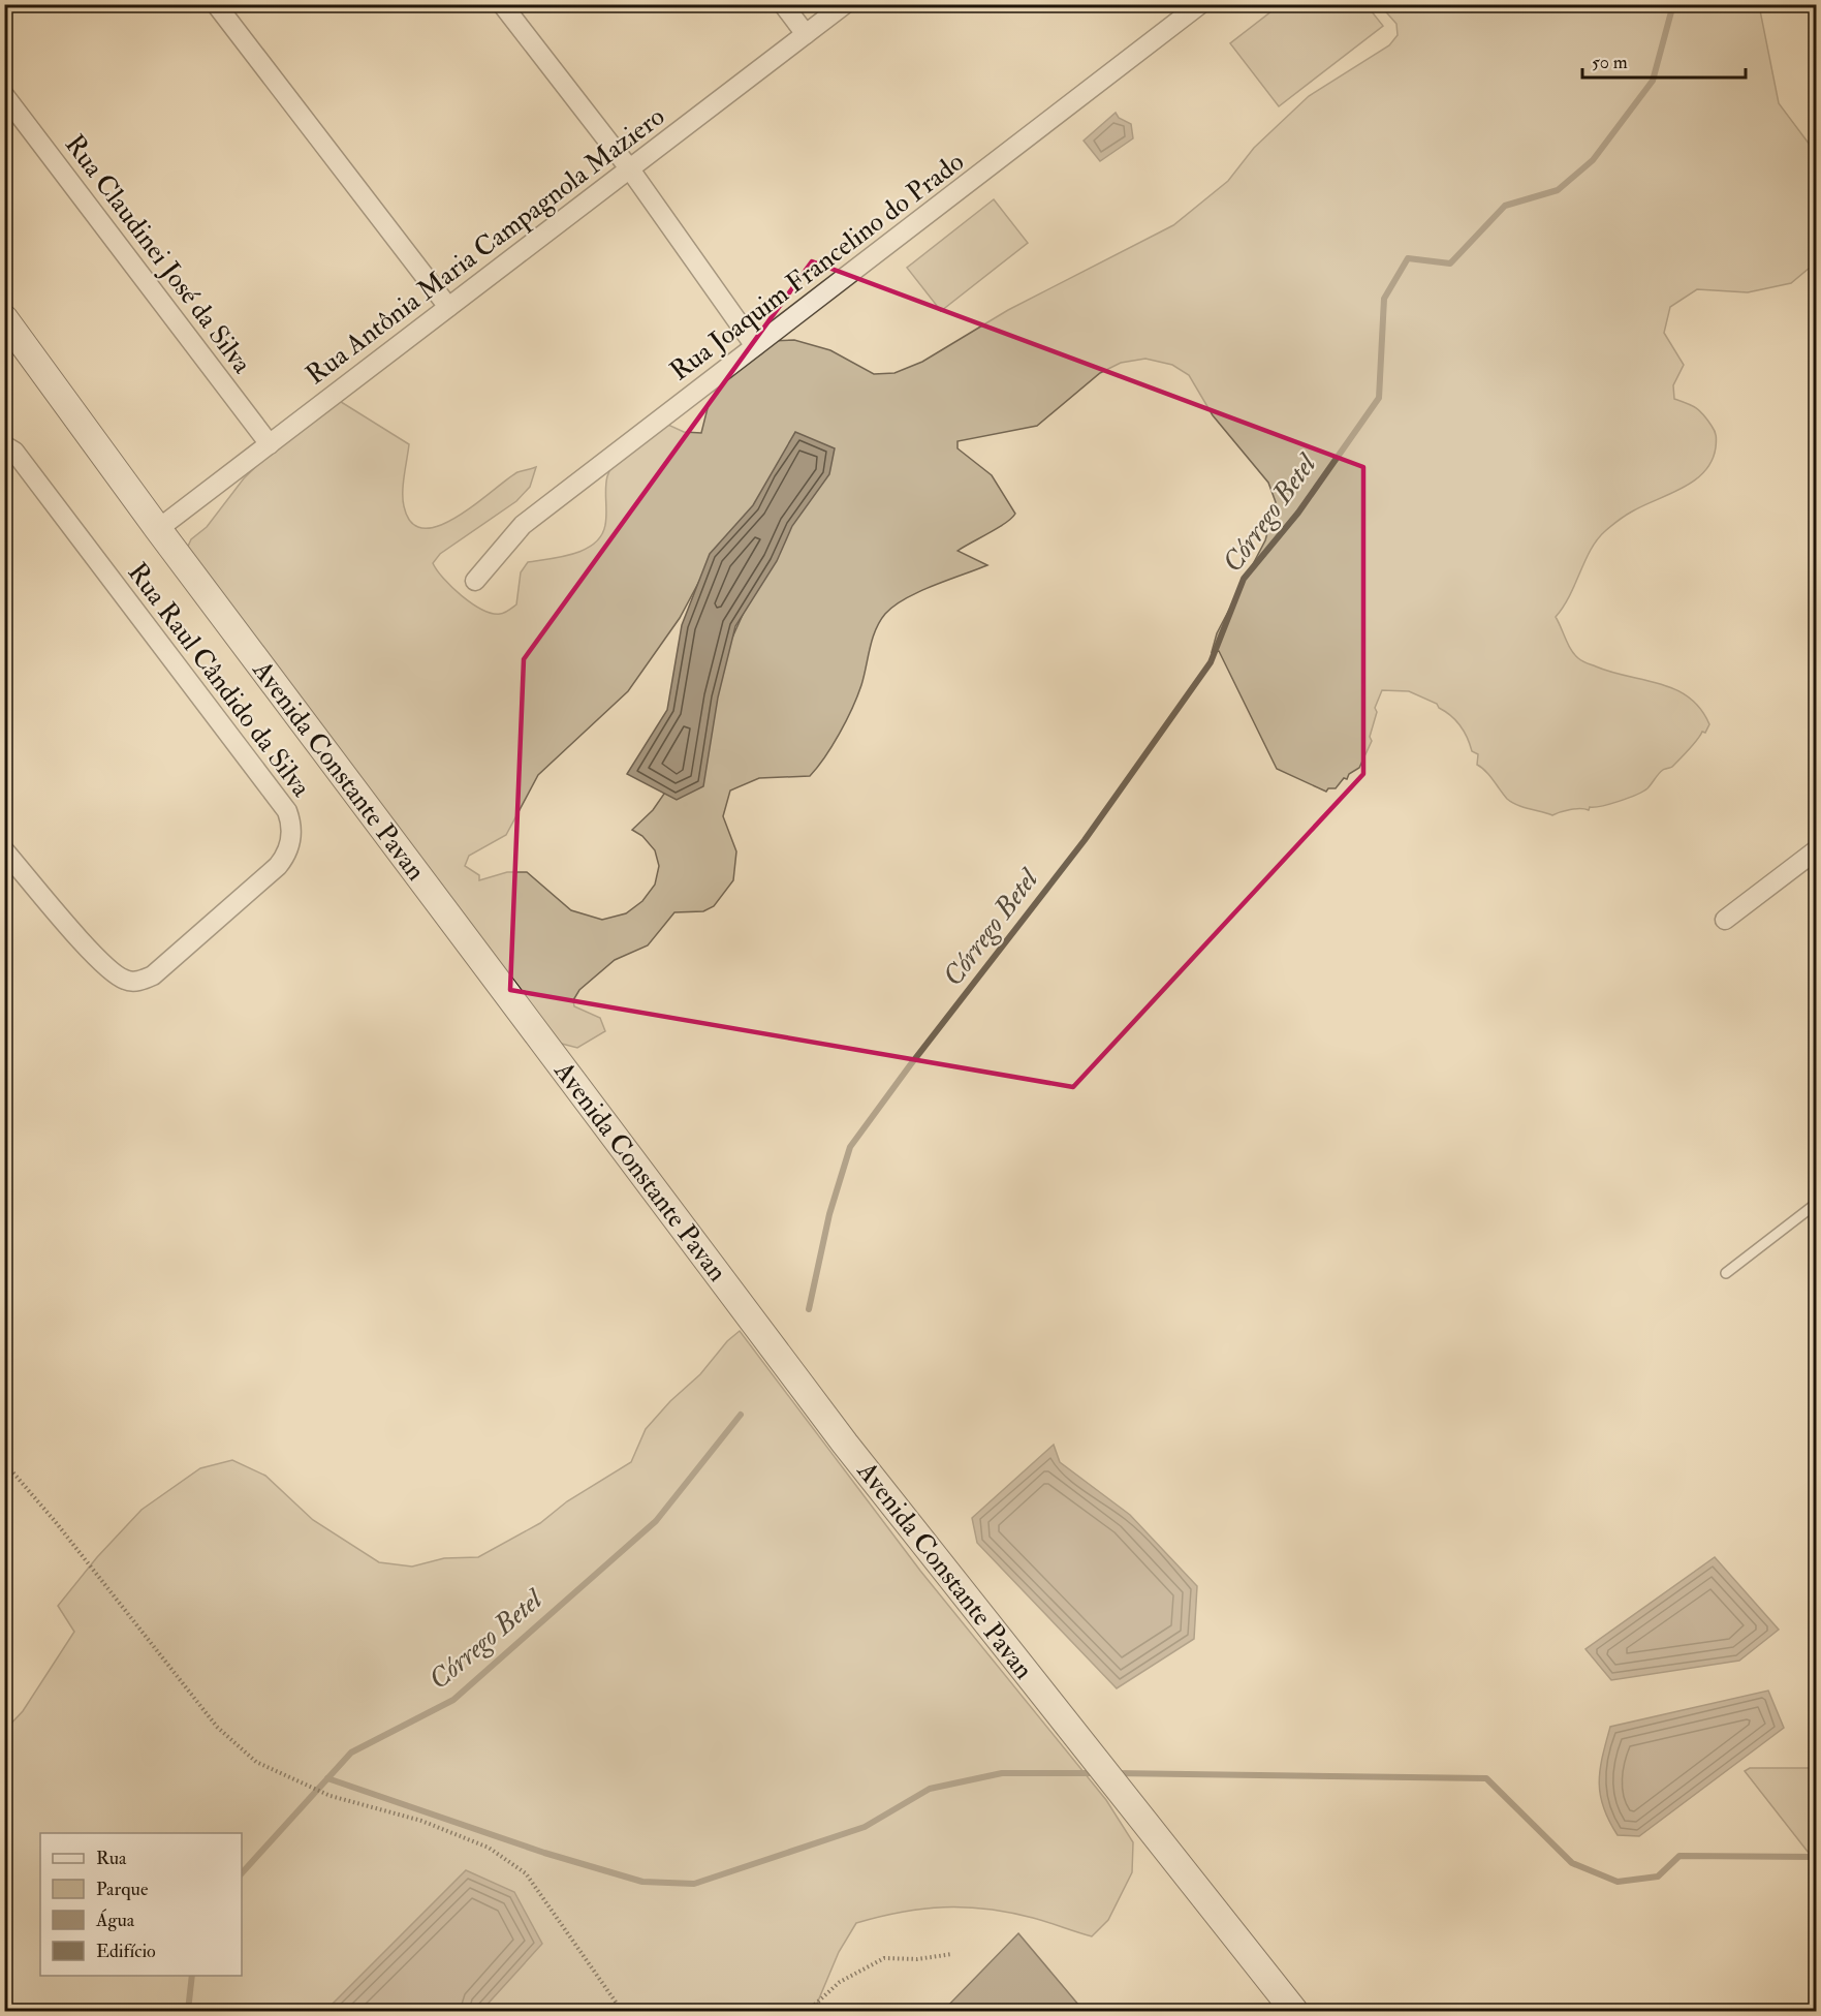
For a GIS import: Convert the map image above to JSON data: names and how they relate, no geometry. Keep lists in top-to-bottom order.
{
  "streets": {
    "street": [
      "Rua Antônia Maria Campagnola Maziero",
      "Rua Claudinei José da Silva",
      "Rua Joaquim Francelino do Prado",
      "Rua Raul Cândido da Silva",
      "Avenida Constante Pavan"
    ]
  },
  "crossings": [
    ["Rua Antônia Maria Campagnola Maziero", "Rua Claudinei José da Silva"],
    ["Rua Antônia Maria Campagnola Maziero", "Avenida Constante Pavan"]
  ],
  "water": ["Córrego Betel"],
  "legend": [
    "Rua",
    "Parque",
    "Água",
    "Edifício"
  ],
  "scale_bar": "50 m"
}
